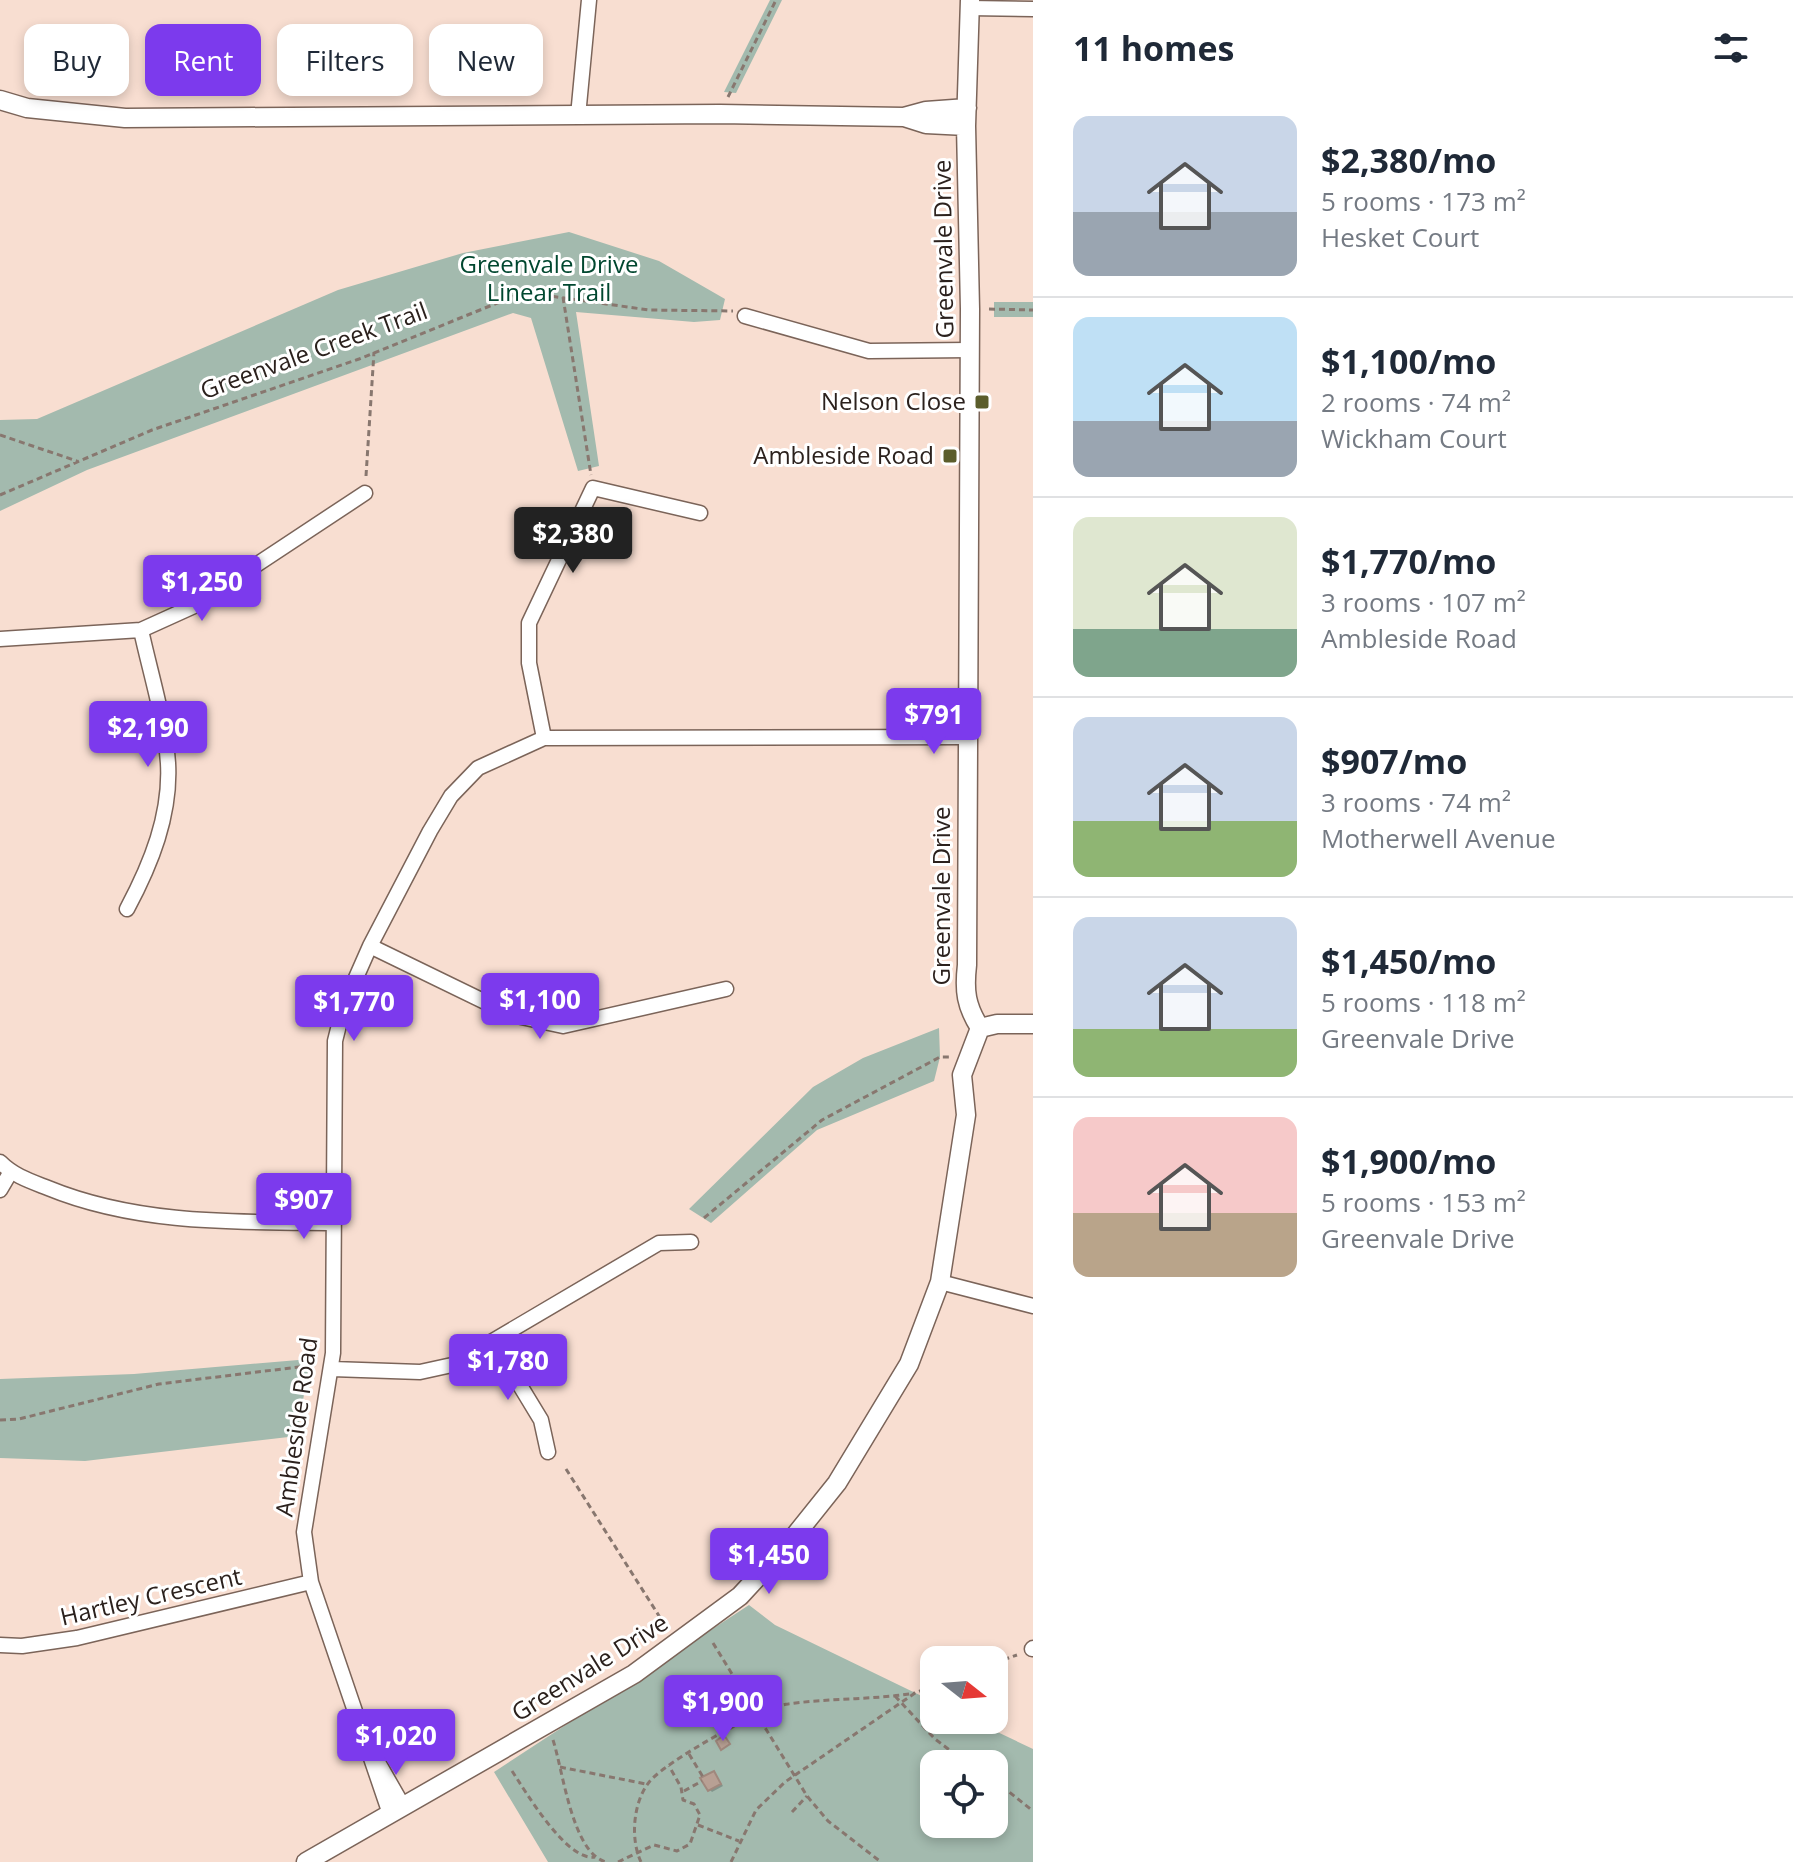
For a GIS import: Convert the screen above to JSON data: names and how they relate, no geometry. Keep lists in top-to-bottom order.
{
  "streets": {
    "street": ["Greenvale Drive", "Ambleside Road", "Hartley Crescent"],
    "path": ["Greenvale Creek Trail"]
  },
  "crossings": [
    ["Greenvale Drive", "Ambleside Road"],
    ["Ambleside Road", "Hartley Crescent"]
  ],
  "parks": ["Greenvale Drive Linear Trail"],
  "places": {
    "transit": ["Nelson Close", "Ambleside Road"]
  },
  "north": "right",
  "page": {
    "heading": "11 homes",
    "chip": [
      "Buy",
      "Rent",
      "Filters",
      "New"
    ],
    "list": [
      {
        "name": "$2,380/mo",
        "note": "5 rooms · 173 m² · Hesket Court"
      },
      {
        "name": "$1,100/mo",
        "note": "2 rooms · 74 m² · Wickham Court"
      },
      {
        "name": "$1,770/mo",
        "note": "3 rooms · 107 m² · Ambleside Road"
      },
      {
        "name": "$907/mo",
        "note": "3 rooms · 74 m² · Motherwell Avenue"
      },
      {
        "name": "$1,450/mo",
        "note": "5 rooms · 118 m² · Greenvale Drive"
      },
      {
        "name": "$1,900/mo",
        "note": "5 rooms · 153 m² · Greenvale Drive"
      }
    ],
    "price": [
      "$2,380",
      "$1,250",
      "$791",
      "$2,190",
      "$1,100",
      "$1,770",
      "$907",
      "$1,780",
      "$1,450",
      "$1,900",
      "$1,020"
    ]
  }
}
